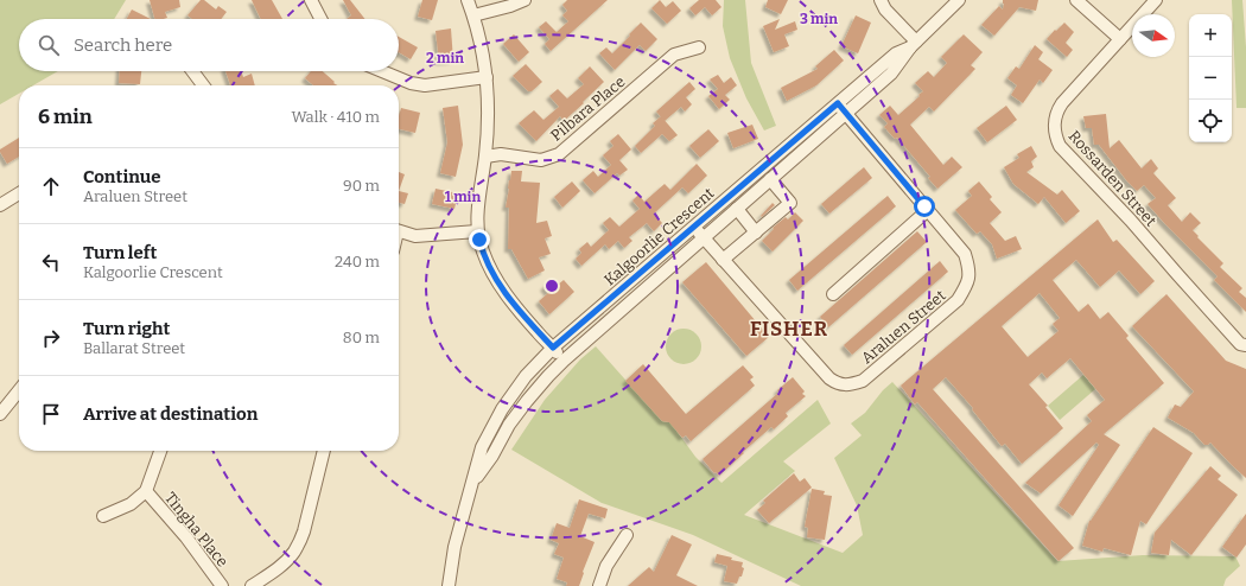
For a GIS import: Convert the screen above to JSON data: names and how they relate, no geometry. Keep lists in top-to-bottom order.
{
  "streets": {
    "street": [
      "Pilbara Place",
      "Rossarden Street",
      "Kalgoorlie Crescent",
      "Araluen Street",
      "Tingha Place"
    ]
  },
  "crossings": [
    ["Kalgoorlie Crescent", "Araluen Street"]
  ],
  "districts": ["FISHER"],
  "north": "right",
  "page": {
    "map_buttons": ["+", "−"],
    "search": "Search here",
    "heading": ["6 min", "Walk · 410 m"],
    "list": [
      ["Continue", "Araluen Street", "90 m"],
      ["Turn left", "Kalgoorlie Crescent", "240 m"],
      ["Turn right", "Ballarat Street", "80 m"],
      "Arrive at destination"
    ]
  },
  "rings": ["3 min", "2 min", "1 min"]
}
